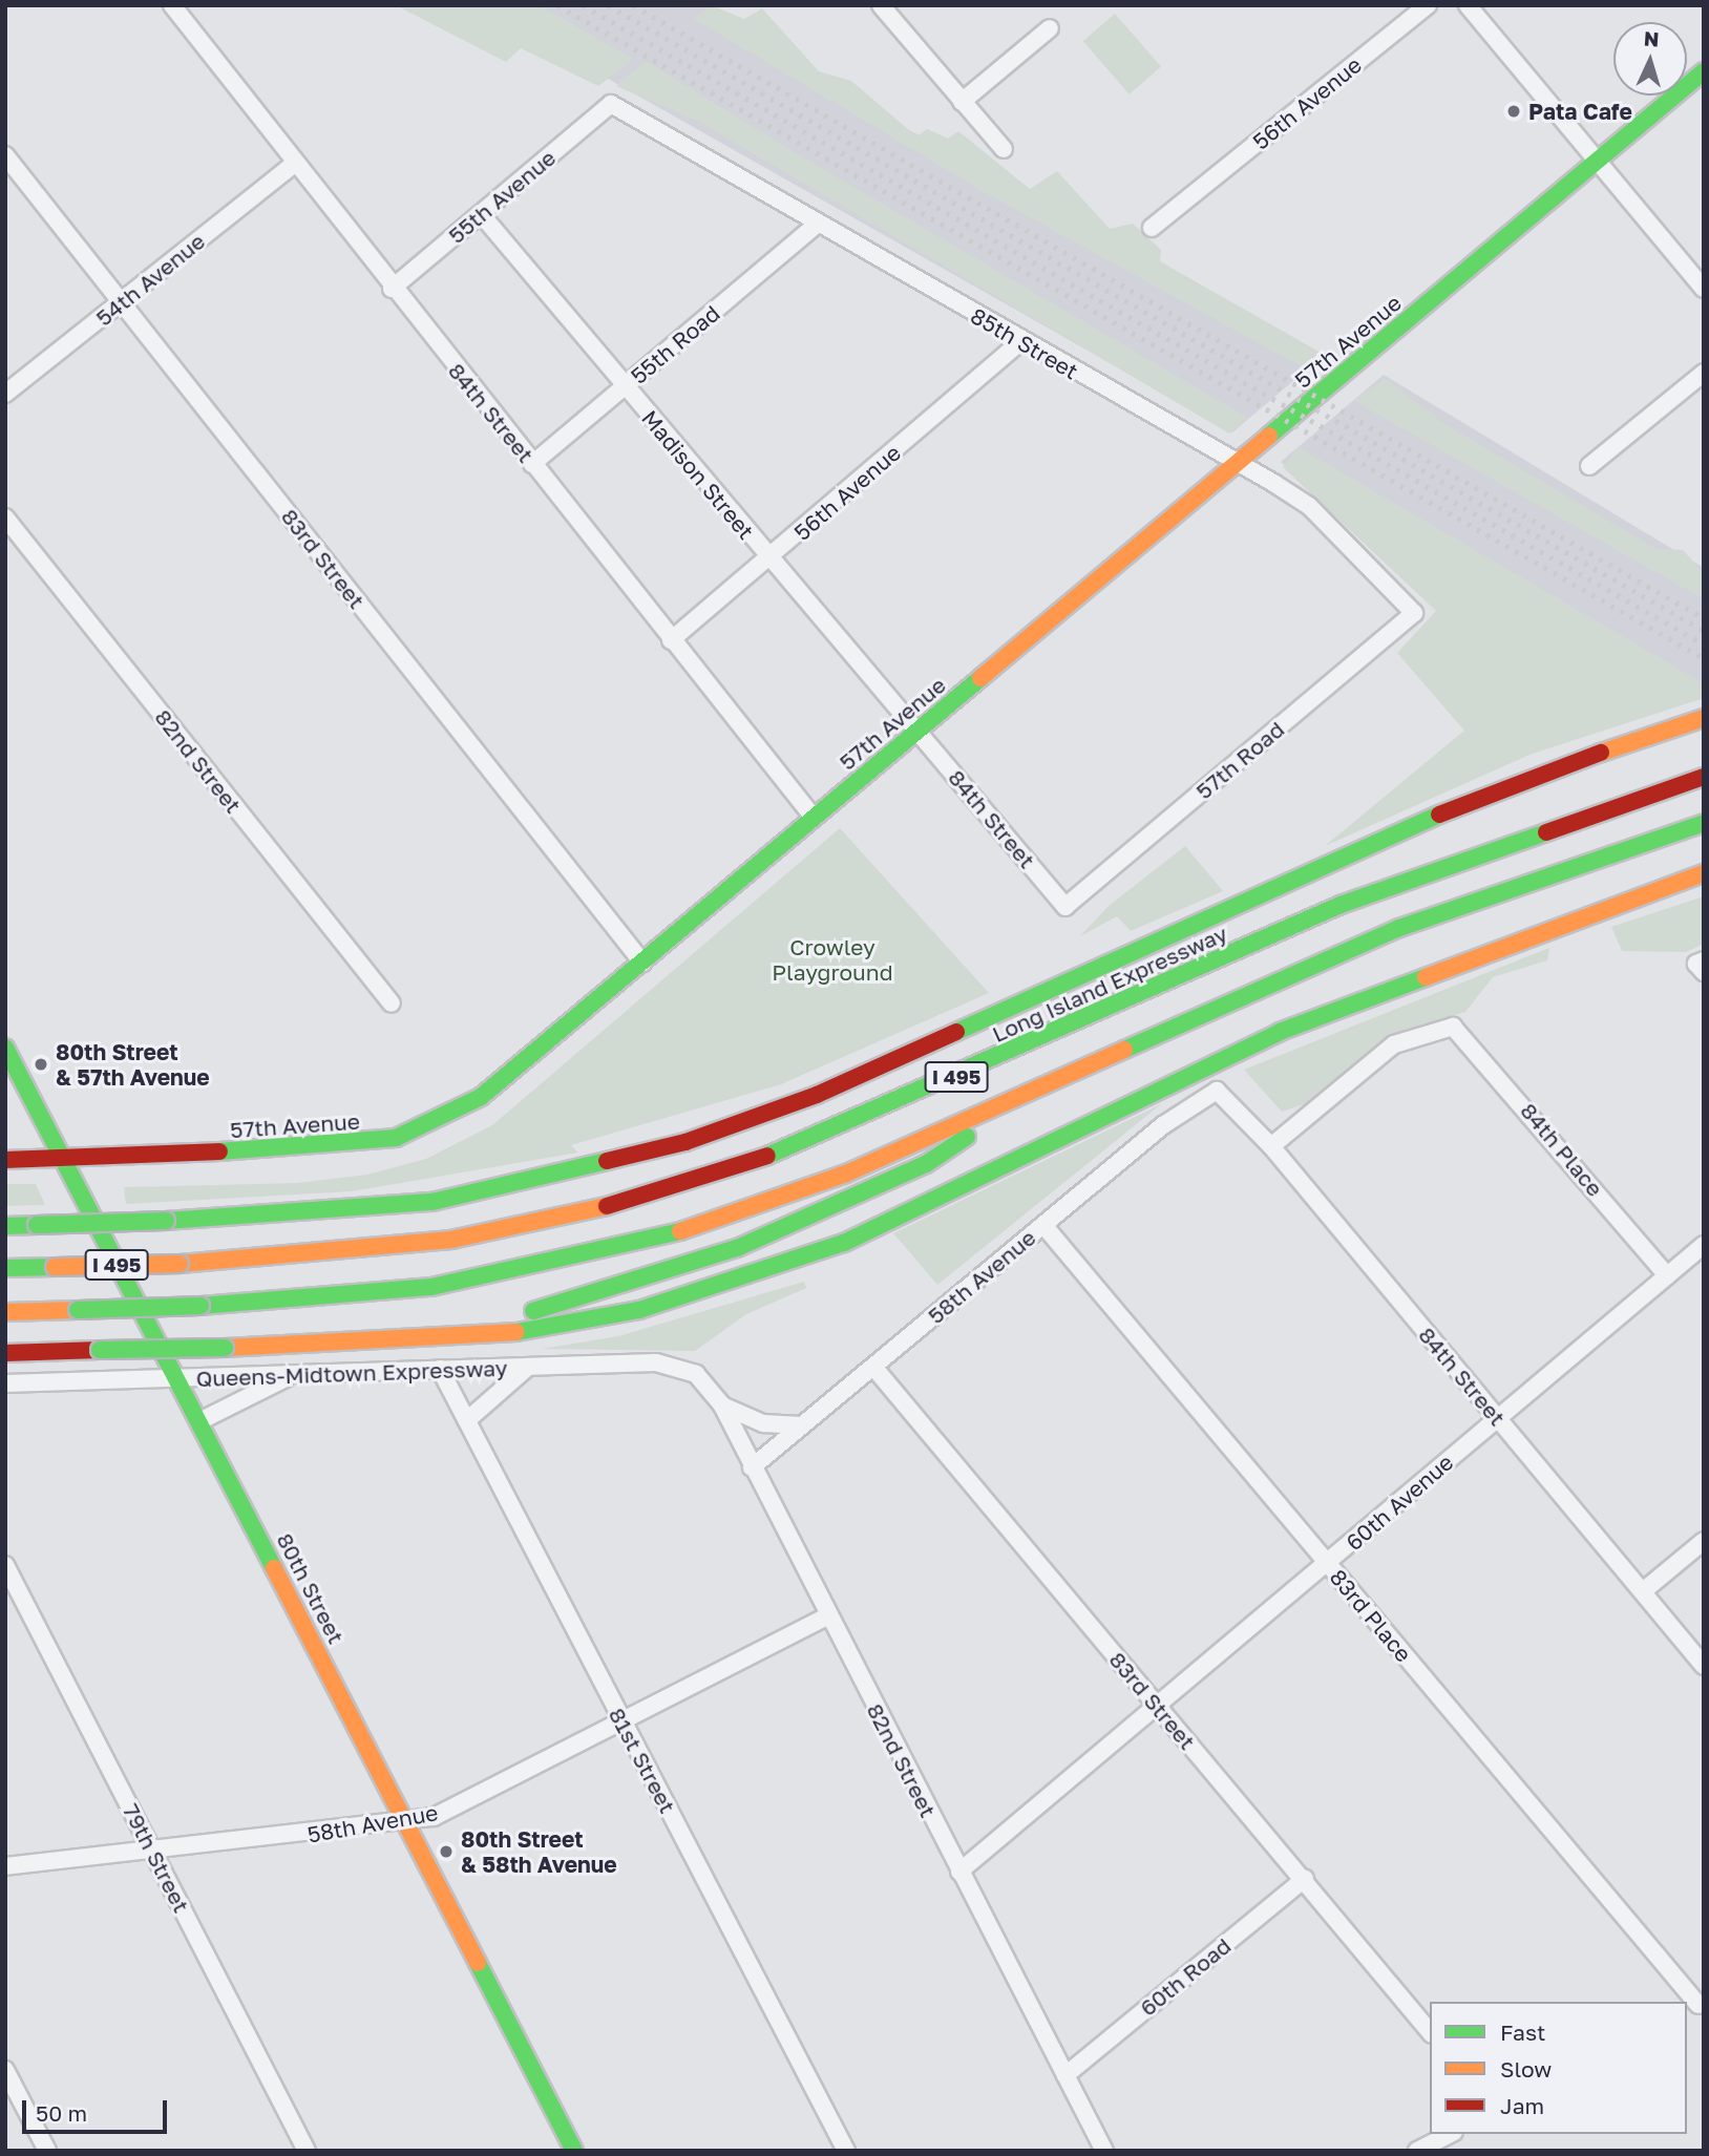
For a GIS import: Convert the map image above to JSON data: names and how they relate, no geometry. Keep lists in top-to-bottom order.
{
  "streets": {
    "main road": [
      "57th Avenue",
      "Long Island Expressway",
      "I 495",
      "80th Street"
    ],
    "street": [
      "56th Avenue",
      "55th Avenue",
      "54th Avenue",
      "85th Street",
      "55th Road",
      "84th Street",
      "Madison Street",
      "83rd Street",
      "57th Road",
      "82nd Street",
      "84th Place",
      "58th Avenue",
      "Queens-Midtown Expressway",
      "60th Avenue",
      "83rd Place",
      "81st Street",
      "79th Street",
      "60th Road"
    ]
  },
  "crossings": [
    ["56th Avenue", "85th Street"],
    ["56th Avenue", "84th Street"],
    ["56th Avenue", "Madison Street"],
    ["55th Avenue", "85th Street"],
    ["55th Avenue", "84th Street"],
    ["55th Avenue", "Madison Street"],
    ["54th Avenue", "84th Street"],
    ["54th Avenue", "83rd Street"],
    ["57th Avenue", "85th Street"],
    ["57th Avenue", "84th Street"],
    ["57th Avenue", "Madison Street"],
    ["57th Avenue", "83rd Street"],
    ["57th Avenue", "80th Street"],
    ["85th Street", "55th Road"],
    ["85th Street", "57th Road"],
    ["55th Road", "84th Street"],
    ["55th Road", "Madison Street"],
    ["84th Street", "Madison Street"],
    ["84th Street", "57th Road"],
    ["84th Street", "84th Place"],
    ["84th Street", "58th Avenue"],
    ["84th Street", "60th Avenue"],
    ["83rd Street", "58th Avenue"],
    ["83rd Street", "60th Avenue"],
    ["83rd Street", "60th Road"],
    ["82nd Street", "58th Avenue"],
    ["82nd Street", "Queens-Midtown Expressway"],
    ["82nd Street", "60th Avenue"],
    ["82nd Street", "60th Road"],
    ["84th Place", "60th Avenue"],
    ["58th Avenue", "80th Street"],
    ["58th Avenue", "83rd Place"],
    ["58th Avenue", "81st Street"],
    ["58th Avenue", "79th Street"],
    ["Queens-Midtown Expressway", "80th Street"],
    ["Queens-Midtown Expressway", "81st Street"],
    ["60th Avenue", "83rd Place"]
  ],
  "parks": ["Crowley Playground"],
  "places": ["Pata Cafe", "80th Street & 57th Avenue", "80th Street & 58th Avenue"],
  "legend": ["Fast", "Slow", "Jam"],
  "scale_bar": "50 m",
  "north": "top"
}
